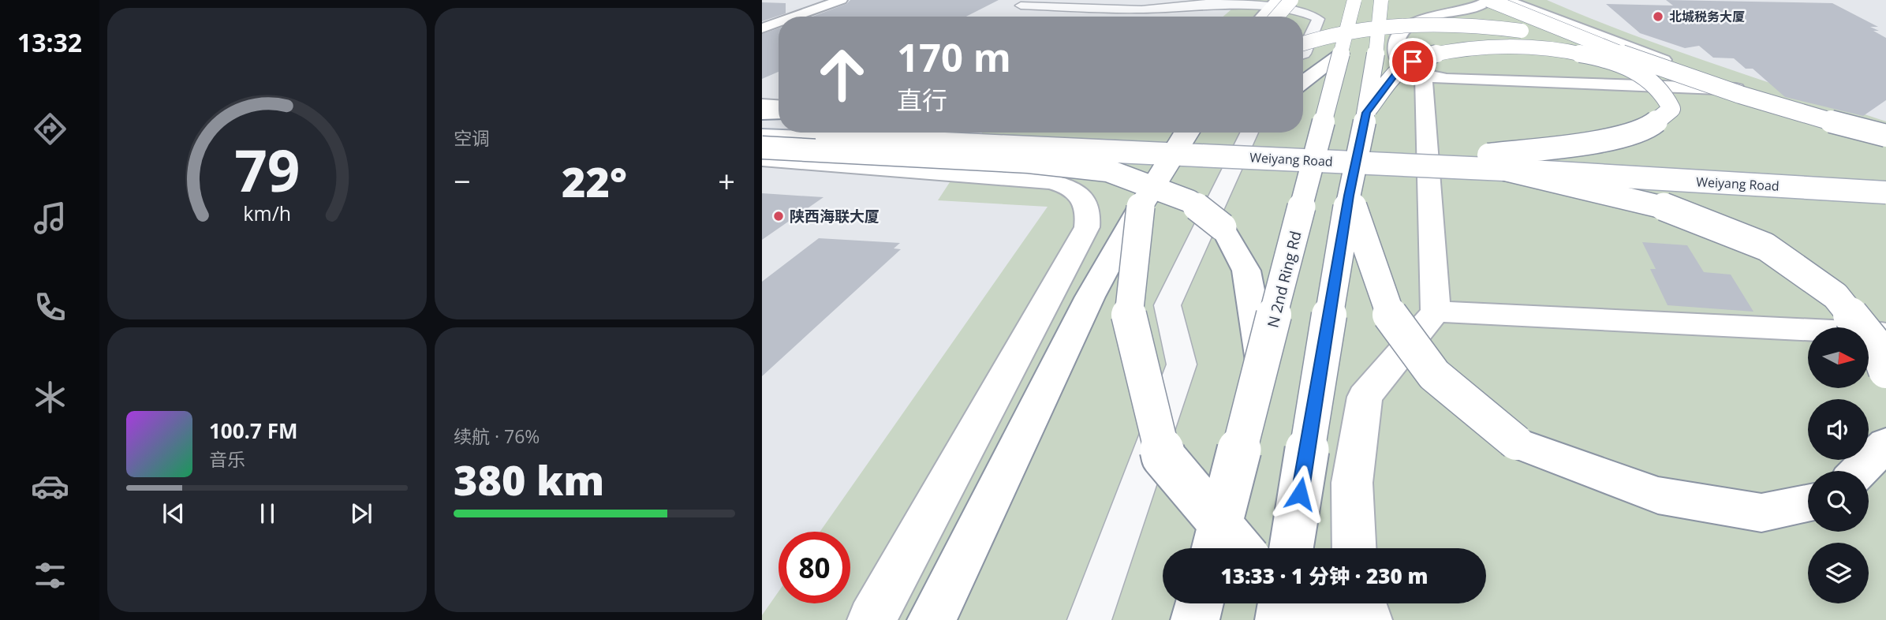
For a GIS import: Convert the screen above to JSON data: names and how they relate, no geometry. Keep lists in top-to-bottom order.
{
  "streets": {
    "main road": ["Weiyang Road", "N 2nd Ring Rd"]
  },
  "places": ["北城税务大厦", "陕西海联大厦"],
  "north": "right",
  "page": {
    "tabs": "13:32",
    "tile": [
      "空调",
      ["续航 · 76%", "380 km"]
    ],
    "turn": ["170 m", "直行"],
    "heat": ["−", "22°", "+"],
    "song": ["100.7 FM", "音乐"],
    "limit": "80",
    "trip": "13:33 · 1 分钟 · 230 m",
    "gauge": ["79", "km/h"]
  }
}
